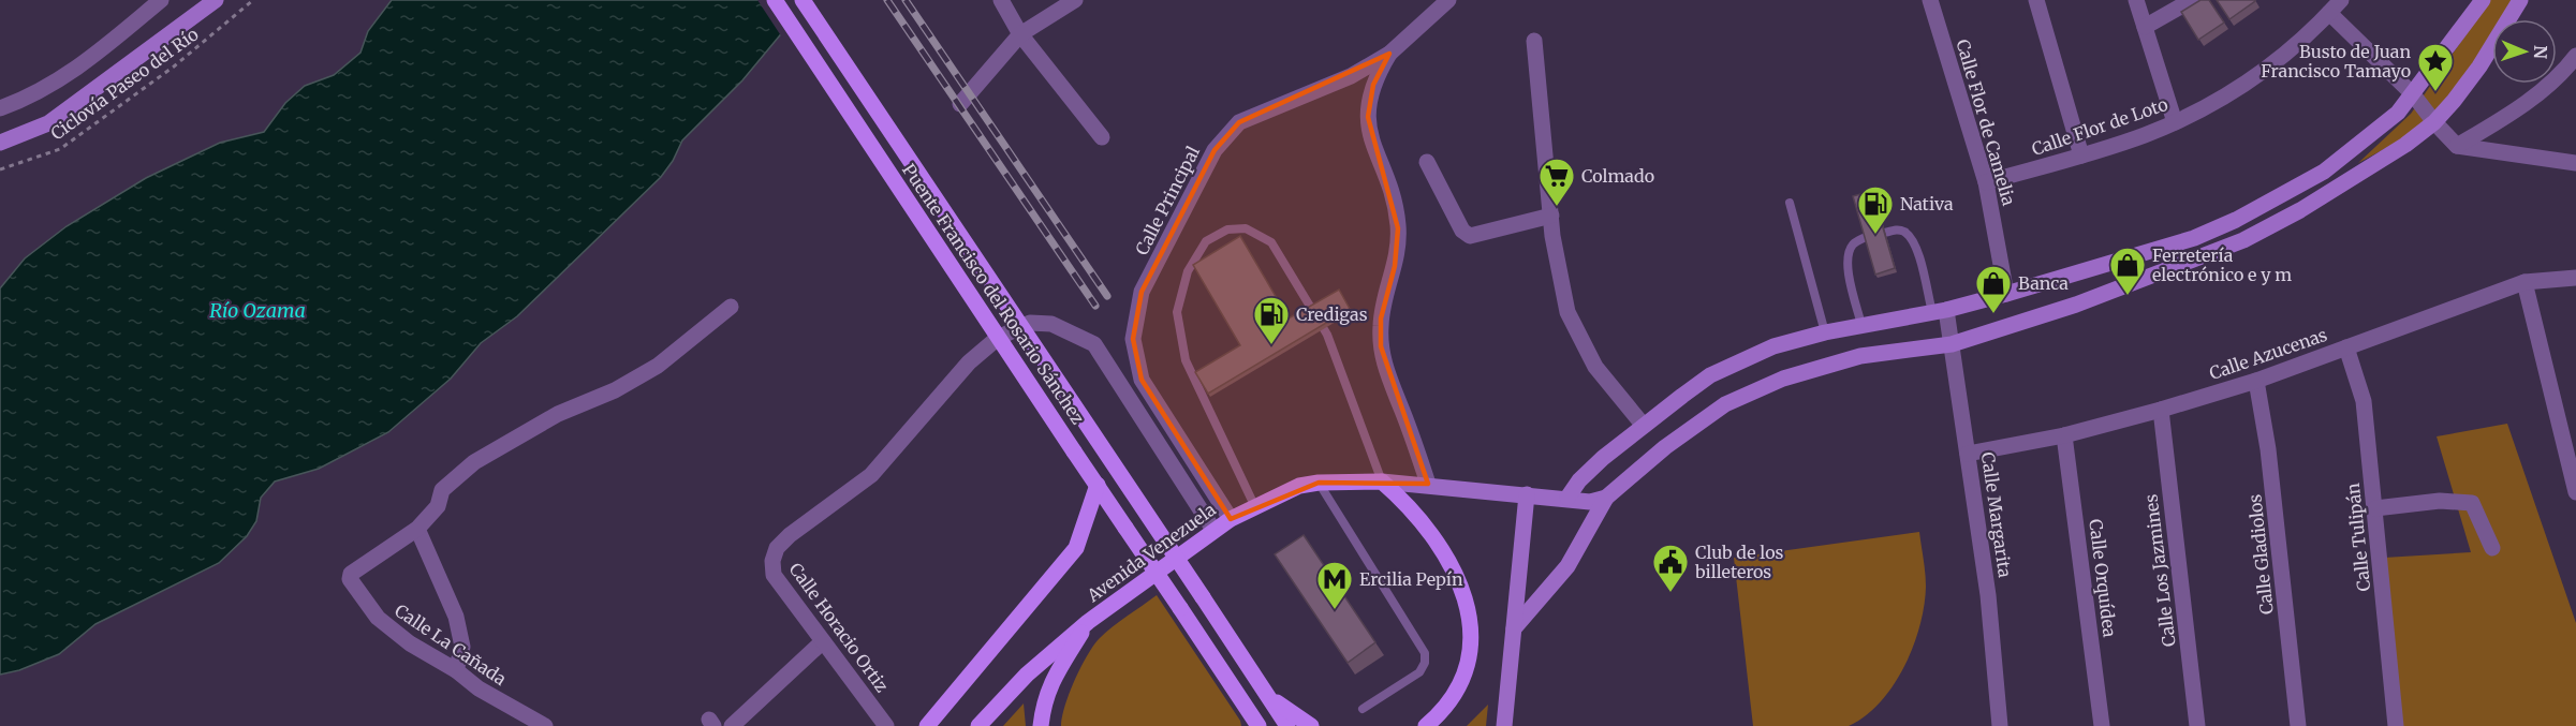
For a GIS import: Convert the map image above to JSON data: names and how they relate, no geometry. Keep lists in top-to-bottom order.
{
  "streets": {
    "main road": ["Puente Francisco del Rosario Sánchez", "Avenida Venezuela"],
    "street": [
      "Calle Flor de Camelia",
      "Calle Flor de Loto",
      "Calle Principal",
      "Calle Azucenas",
      "Calle Margarita",
      "Calle Tulipán",
      "Calle Gladiolos",
      "Calle Los Jazmines",
      "Calle Orquídea",
      "Calle Horacio Ortiz",
      "Calle La Cañada"
    ],
    "path": ["Ciclovía Paseo del Río"]
  },
  "crossings": [
    ["Calle Flor de Camelia", "Calle Flor de Loto"],
    ["Calle Principal", "Avenida Venezuela"],
    ["Calle Azucenas", "Calle Margarita"],
    ["Calle Azucenas", "Calle Tulipán"],
    ["Calle Azucenas", "Calle Gladiolos"],
    ["Calle Azucenas", "Calle Los Jazmines"],
    ["Calle Azucenas", "Calle Orquídea"],
    ["Avenida Venezuela", "Calle Horacio Ortiz"]
  ],
  "water": ["Río Ozama"],
  "places": {
    "place": ["Busto de Juan Francisco Tamayo"],
    "supermarket": ["Colmado"],
    "fuel station": ["Nativa", "Credigas"],
    "shop": ["Ferretería electrónico e y m", "Banca"],
    "public building": ["Club de los billeteros"],
    "metro station": ["Ercilia Pepín"]
  },
  "north": "right"
}
